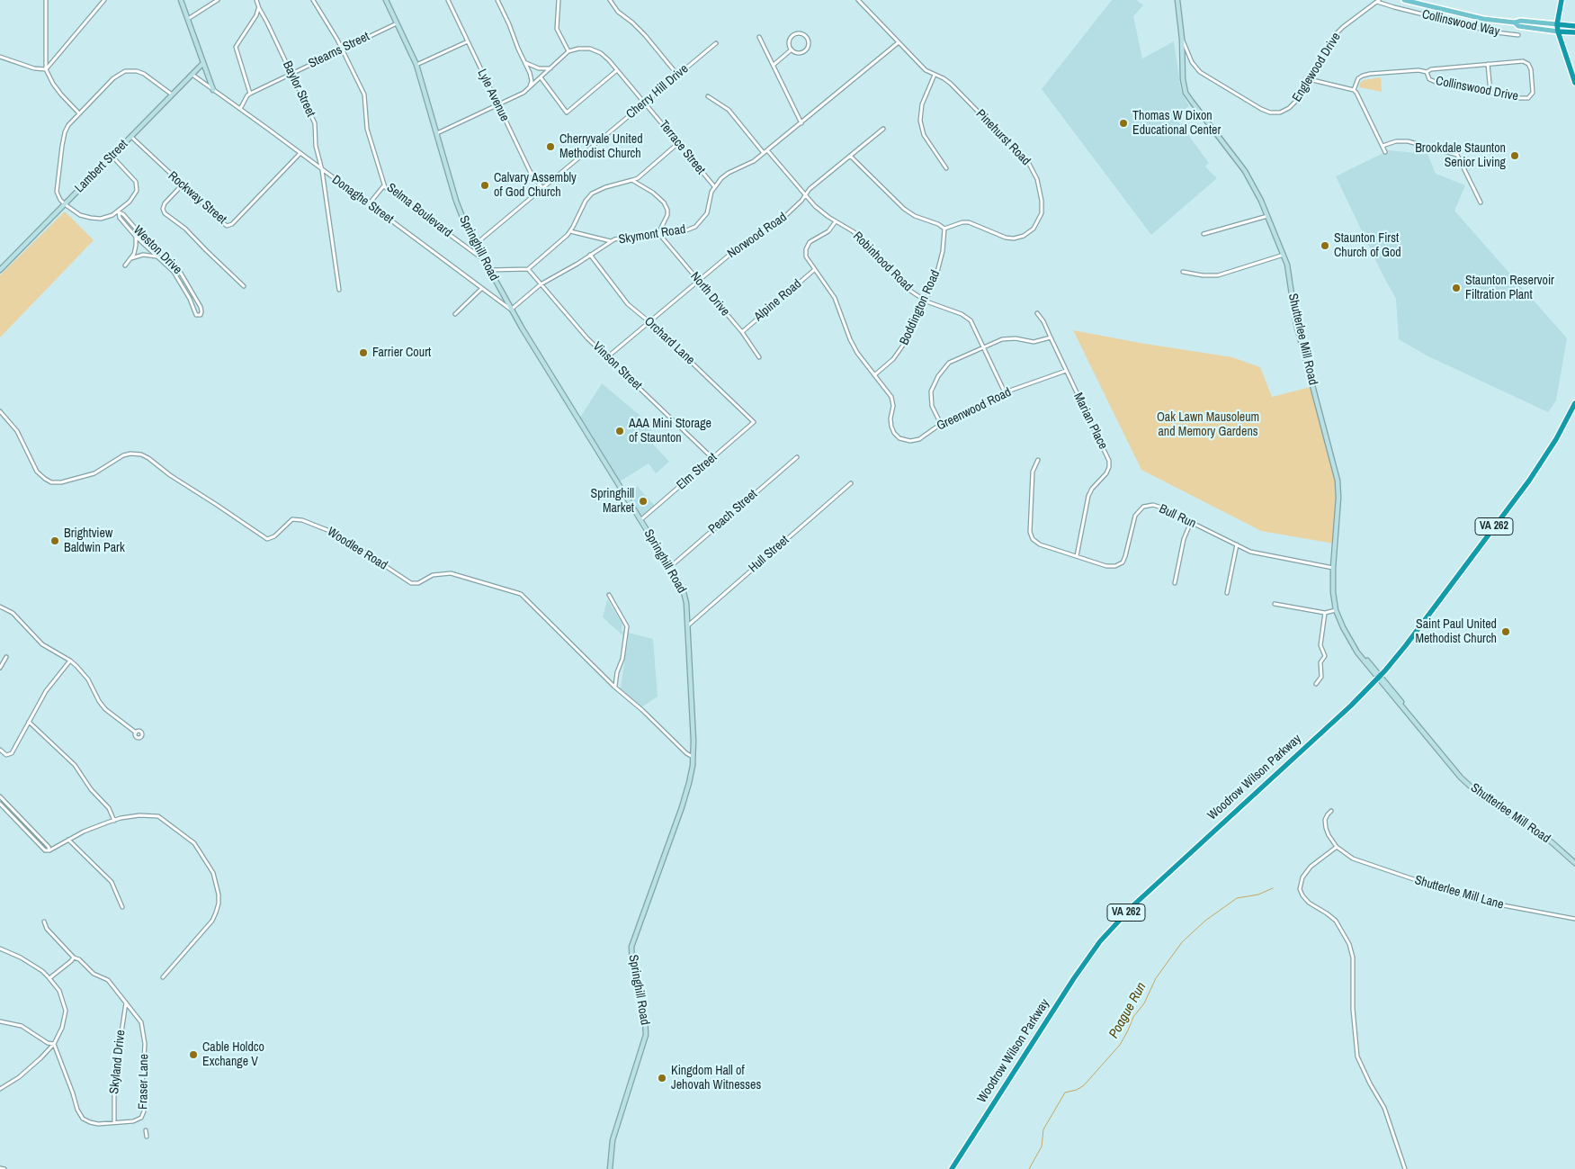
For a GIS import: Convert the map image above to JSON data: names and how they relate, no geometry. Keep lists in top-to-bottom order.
{
  "streets": {
    "highway": ["VA 262", "Woodrow Wilson Parkway"],
    "street": [
      "Collinswood Way",
      "Stearns Street",
      "Englewood Drive",
      "Baylor Street",
      "Collinswood Drive",
      "Cherry Hill Drive",
      "Lyle Avenue",
      "Pinehurst Road",
      "Terrace Street",
      "Lambert Street",
      "Rockway Street",
      "Donaghe Street",
      "Selma Boulevard",
      "Skymont Road",
      "Norwood Road",
      "Springhill Road",
      "Weston Drive",
      "Robinhood Road",
      "North Drive",
      "Alpine Road",
      "Boddington Road",
      "Shutterlee Mill Road",
      "Orchard Lane",
      "Vinson Street",
      "Greenwood Road",
      "Marian Place",
      "Elm Street",
      "Peach Street",
      "Bull Run",
      "Woodlee Road",
      "Hull Street",
      "Shutterlee Mill Lane",
      "Skyland Drive",
      "Fraser Lane"
    ]
  },
  "crossings": [
    ["Collinswood Way", "Englewood Drive"],
    ["Stearns Street", "Baylor Street"],
    ["Stearns Street", "Selma Boulevard"],
    ["Stearns Street", "Springhill Road"],
    ["Englewood Drive", "Shutterlee Mill Road"],
    ["Baylor Street", "Donaghe Street"],
    ["Cherry Hill Drive", "Lyle Avenue"],
    ["Cherry Hill Drive", "Terrace Street"],
    ["Cherry Hill Drive", "Springhill Road"],
    ["Pinehurst Road", "Boddington Road"],
    ["Terrace Street", "Skymont Road"],
    ["Lambert Street", "Rockway Street"],
    ["Lambert Street", "Donaghe Street"],
    ["Rockway Street", "Donaghe Street"],
    ["Donaghe Street", "Skymont Road"],
    ["Donaghe Street", "Springhill Road"],
    ["Selma Boulevard", "Springhill Road"],
    ["Skymont Road", "Springhill Road"],
    ["Skymont Road", "North Drive"],
    ["Skymont Road", "Orchard Lane"],
    ["Skymont Road", "Vinson Street"],
    ["Norwood Road", "Robinhood Road"],
    ["Norwood Road", "North Drive"],
    ["Norwood Road", "Orchard Lane"],
    ["Norwood Road", "Vinson Street"],
    ["Springhill Road", "Elm Street"],
    ["Springhill Road", "Peach Street"],
    ["Springhill Road", "Woodlee Road"],
    ["Springhill Road", "Hull Street"],
    ["Robinhood Road", "Boddington Road"],
    ["Robinhood Road", "Greenwood Road"],
    ["North Drive", "Alpine Road"],
    ["Alpine Road", "Greenwood Road"],
    ["Boddington Road", "Greenwood Road"],
    ["Shutterlee Mill Road", "Bull Run"],
    ["Shutterlee Mill Road", "Woodrow Wilson Parkway"],
    ["Orchard Lane", "Elm Street"],
    ["Vinson Street", "Elm Street"],
    ["Greenwood Road", "Marian Place"],
    ["Marian Place", "Bull Run"],
    ["Skyland Drive", "Fraser Lane"]
  ],
  "water": ["Poague Run"],
  "parks": ["Oak Lawn Mausoleum and Memory Gardens"],
  "places": [
    "Thomas W Dixon Educational Center",
    "Cherryvale United Methodist Church",
    "Brookdale Staunton Senior Living",
    "Calvary Assembly of God Church",
    "Staunton First Church of God",
    "Staunton Reservoir Filtration Plant",
    "Farrier Court",
    "AAA Mini Storage of Staunton",
    "Springhill Market",
    "Brightview Baldwin Park",
    "Saint Paul United Methodist Church",
    "Cable Holdco Exchange V",
    "Kingdom Hall of Jehovah Witnesses"
  ]
}
